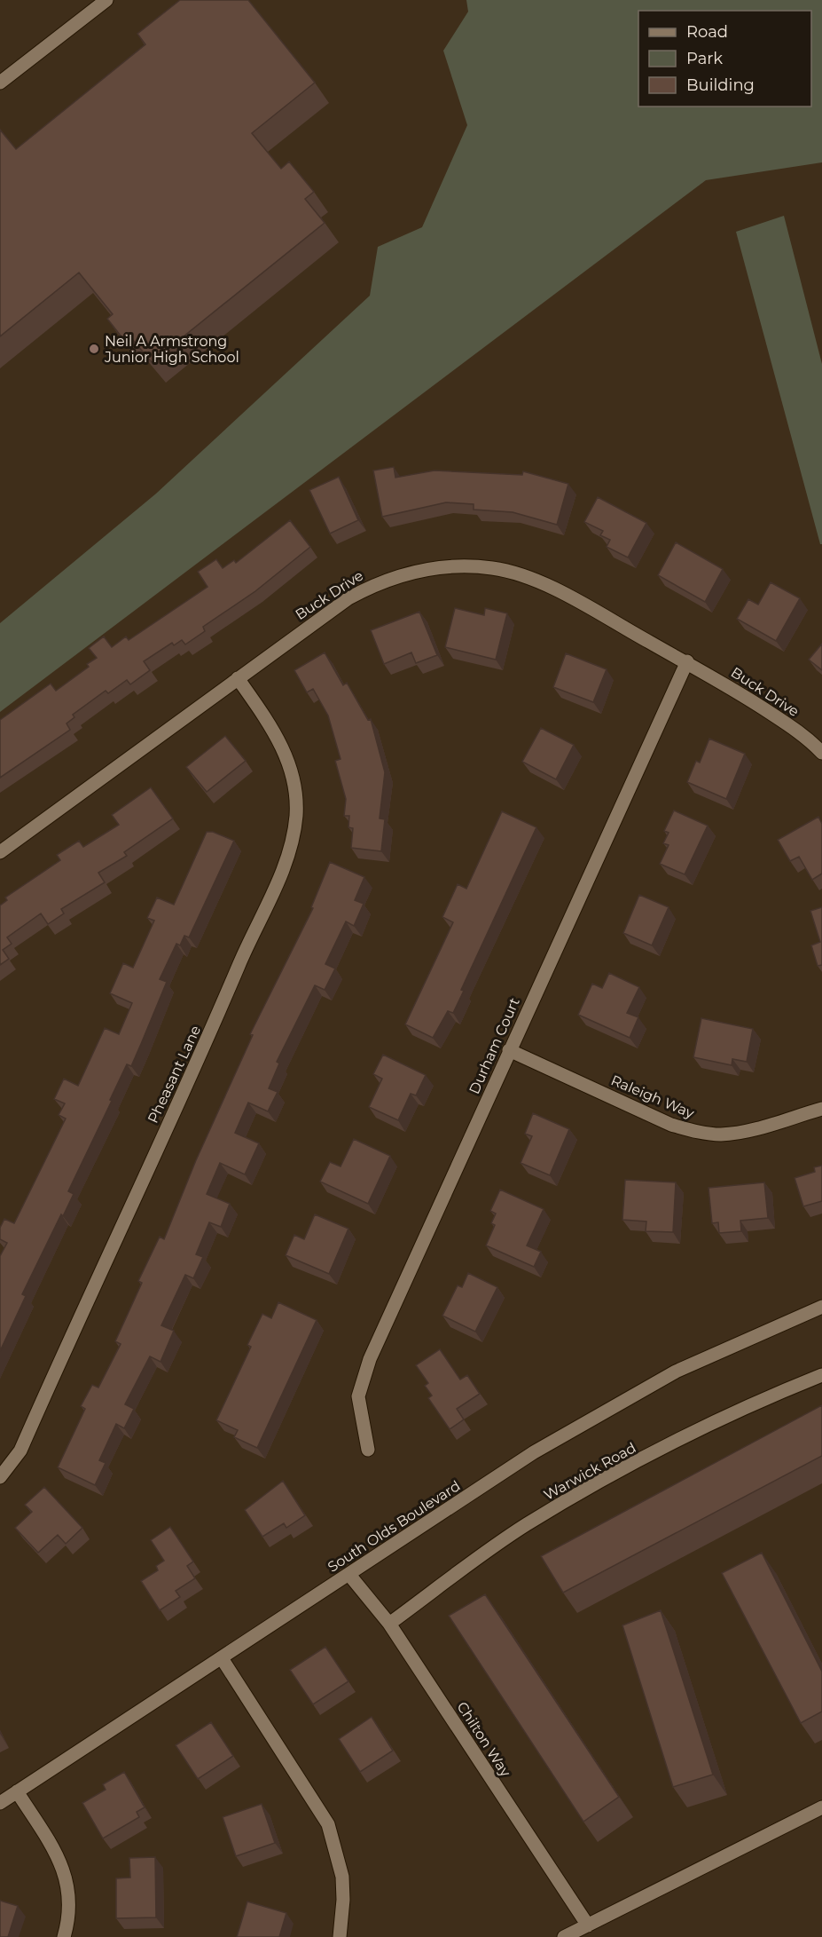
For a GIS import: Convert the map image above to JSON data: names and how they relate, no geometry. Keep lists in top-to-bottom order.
{
  "streets": {
    "street": [
      "Buck Drive",
      "Durham Court",
      "Pheasant Lane",
      "Raleigh Way",
      "Warwick Road",
      "South Olds Boulevard",
      "Chilton Way"
    ]
  },
  "crossings": [
    ["Buck Drive", "Durham Court"],
    ["Buck Drive", "Pheasant Lane"],
    ["Durham Court", "Raleigh Way"],
    ["Warwick Road", "Chilton Way"],
    ["South Olds Boulevard", "Chilton Way"]
  ],
  "places": ["Neil A Armstrong Junior High School"],
  "legend": ["Road", "Park", "Building"]
}
